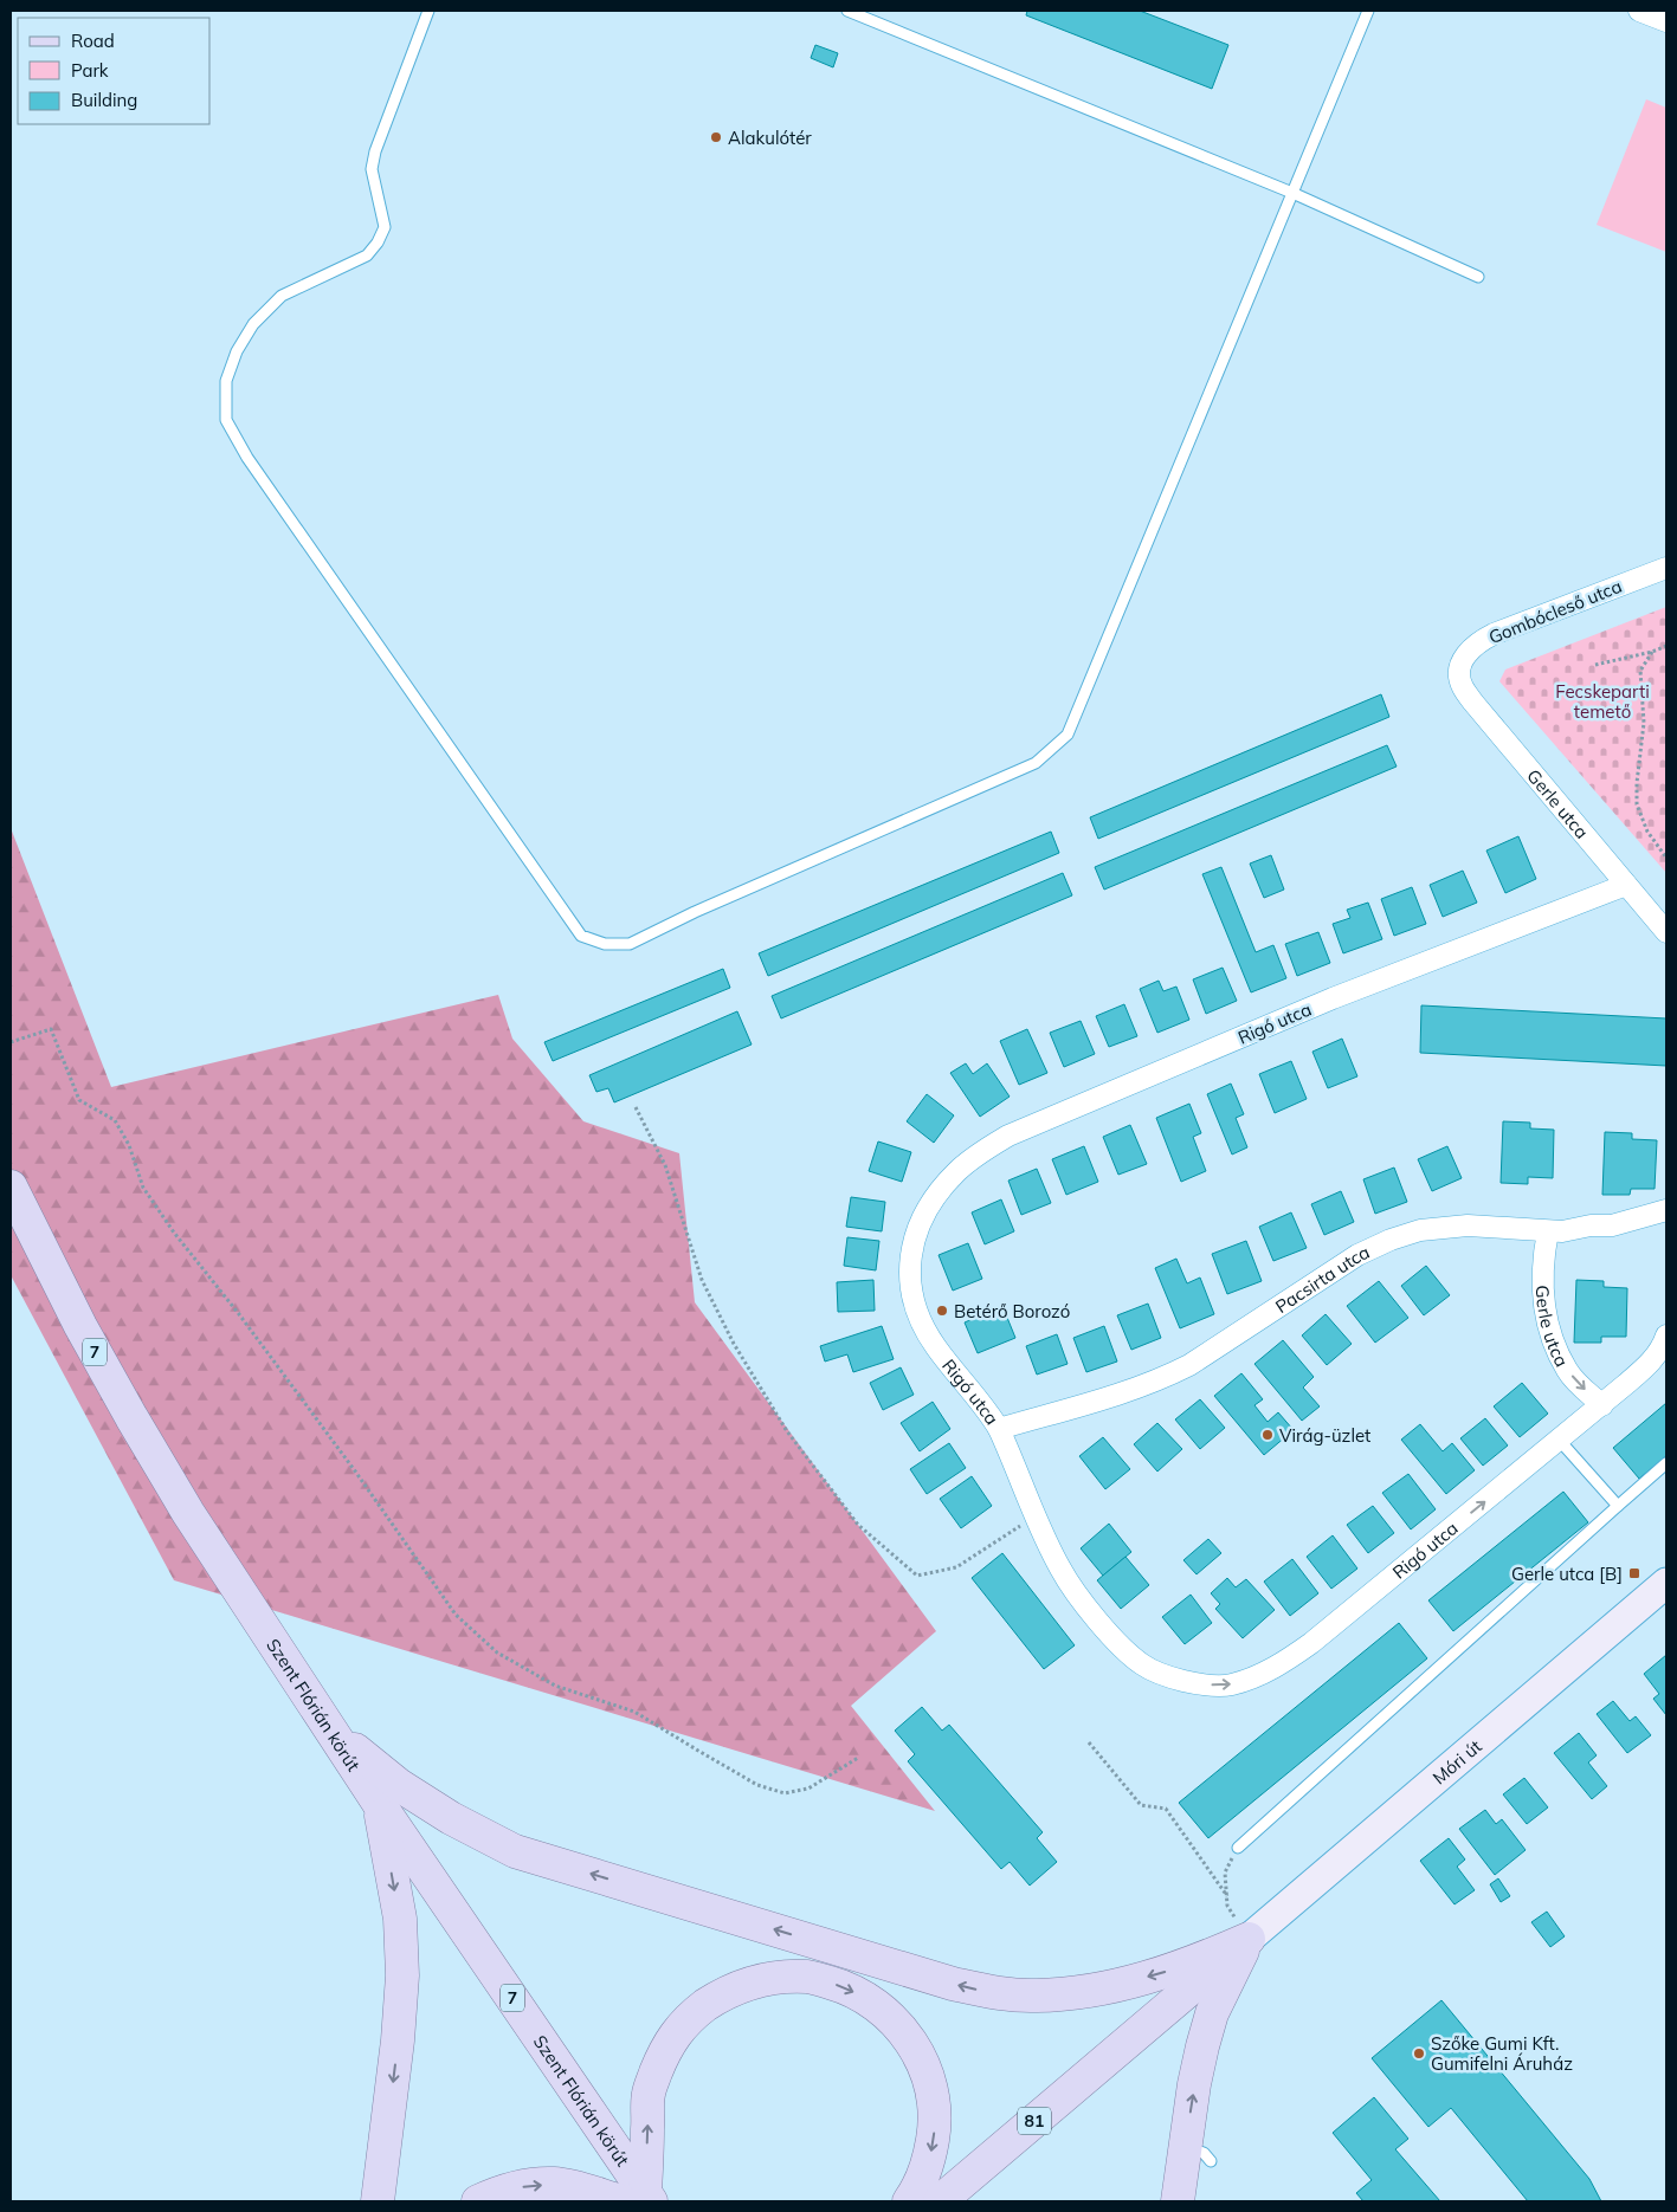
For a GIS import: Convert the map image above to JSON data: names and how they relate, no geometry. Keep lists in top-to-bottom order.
{
  "streets": {
    "main road": [
      "7",
      "Szent Flórián körút",
      "Móri út",
      "81"
    ],
    "street": [
      "Gombócleső utca",
      "Gerle utca",
      "Rigó utca",
      "Pacsirta utca"
    ]
  },
  "crossings": [
    ["Gombócleső utca", "Gerle utca"],
    ["Gerle utca", "Rigó utca"],
    ["Gerle utca", "Pacsirta utca"],
    ["Rigó utca", "Pacsirta utca"],
    ["Móri út", "81"]
  ],
  "parks": ["Fecskeparti temető"],
  "places": {
    "other": [
      "Alakulótér",
      "Betérő Borozó",
      "Virág-üzlet",
      "Szőke Gumi Kft. Gumifelni Áruház"
    ],
    "transit": ["Gerle utca [B]"]
  },
  "legend": ["Road", "Park", "Building"]
}
